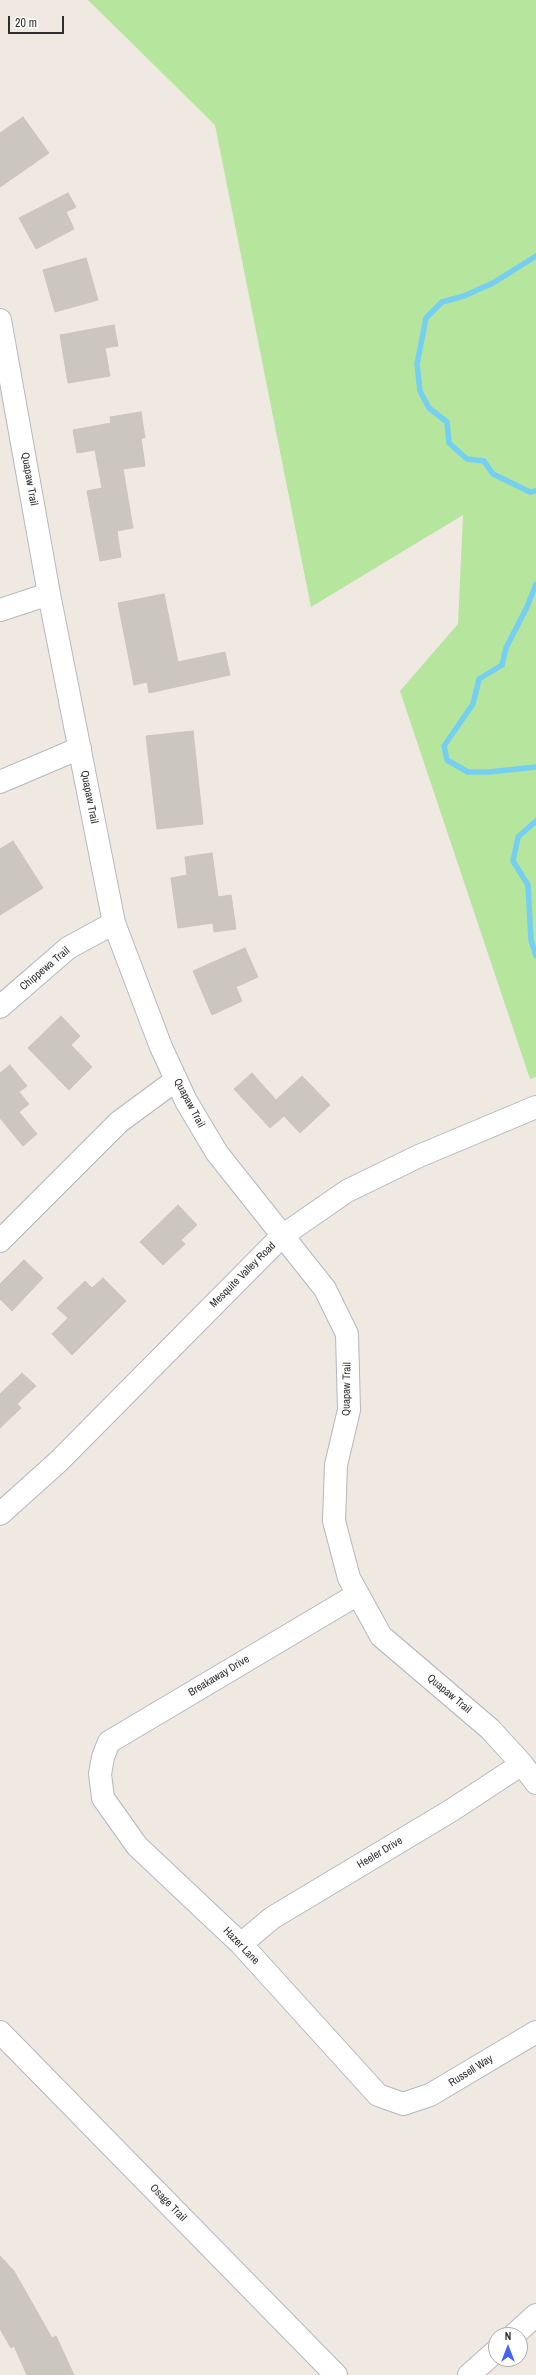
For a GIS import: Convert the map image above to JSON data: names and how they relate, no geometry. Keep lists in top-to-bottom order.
{
  "streets": {
    "street": [
      "Quapaw Trail",
      "Chippewa Trail",
      "Mesquite Valley Road",
      "Breakaway Drive",
      "Heeler Drive",
      "Hazer Lane",
      "Russell Way",
      "Osage Trail"
    ]
  },
  "crossings": [
    ["Quapaw Trail", "Chippewa Trail"],
    ["Quapaw Trail", "Mesquite Valley Road"],
    ["Quapaw Trail", "Breakaway Drive"],
    ["Quapaw Trail", "Heeler Drive"],
    ["Breakaway Drive", "Hazer Lane"],
    ["Heeler Drive", "Hazer Lane"],
    ["Hazer Lane", "Russell Way"]
  ],
  "scale_bar": "20 m",
  "north": "top"
}
